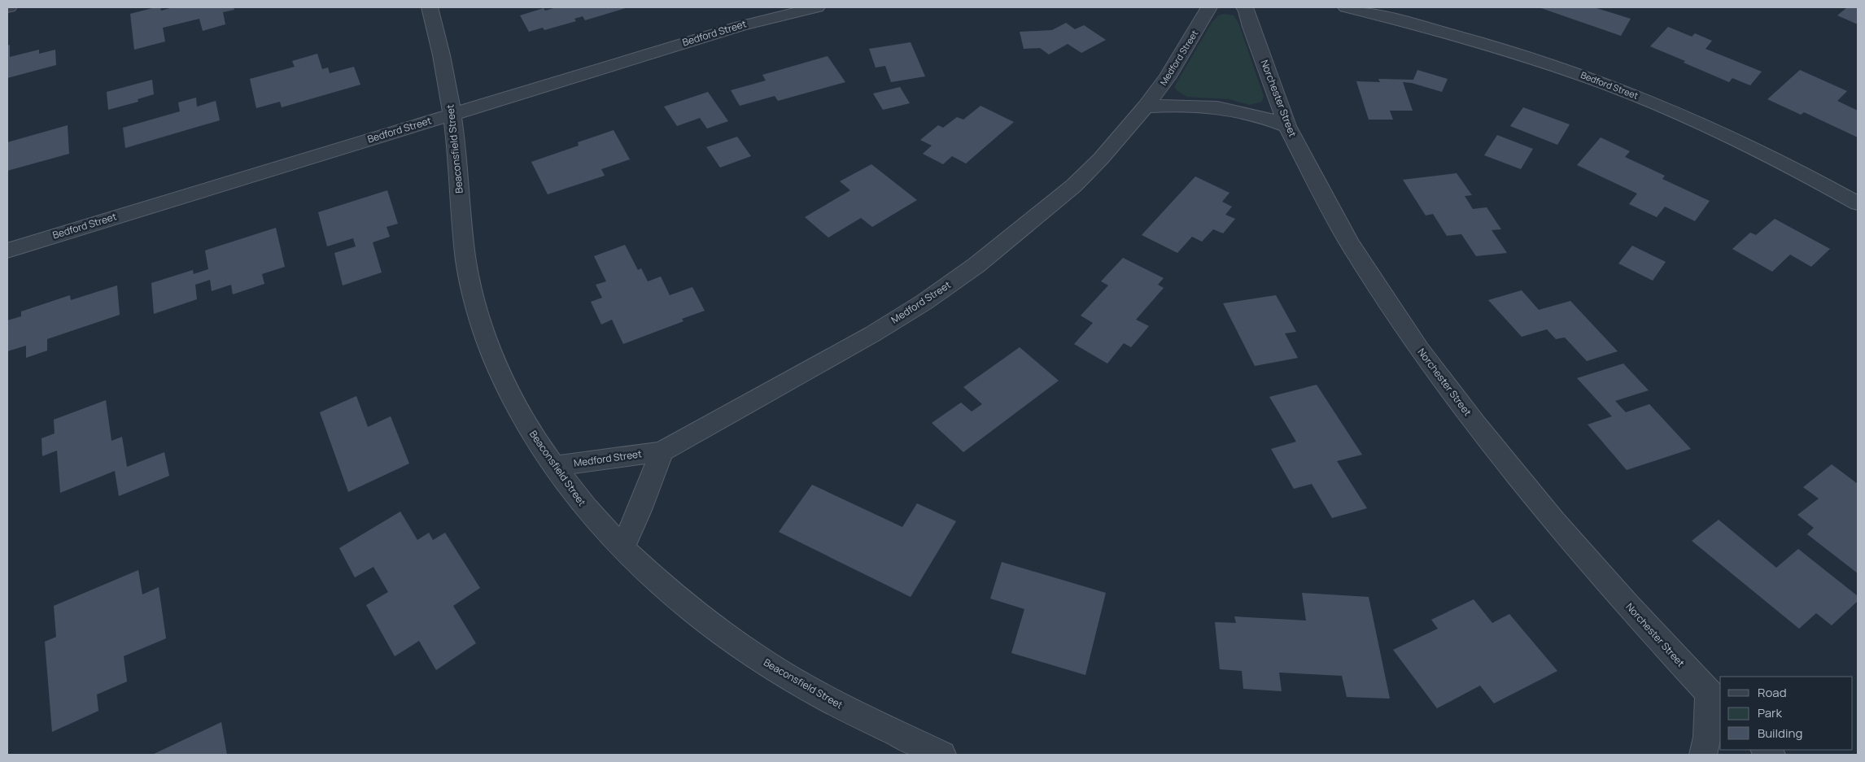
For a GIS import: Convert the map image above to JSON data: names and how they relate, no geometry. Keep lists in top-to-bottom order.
{
  "streets": {
    "street": [
      "Bedford Street",
      "Medford Street",
      "Norchester Street",
      "Beaconsfield Street"
    ]
  },
  "crossings": [
    ["Bedford Street", "Beaconsfield Street"],
    ["Medford Street", "Beaconsfield Street"]
  ],
  "legend": ["Road", "Park", "Building"]
}
